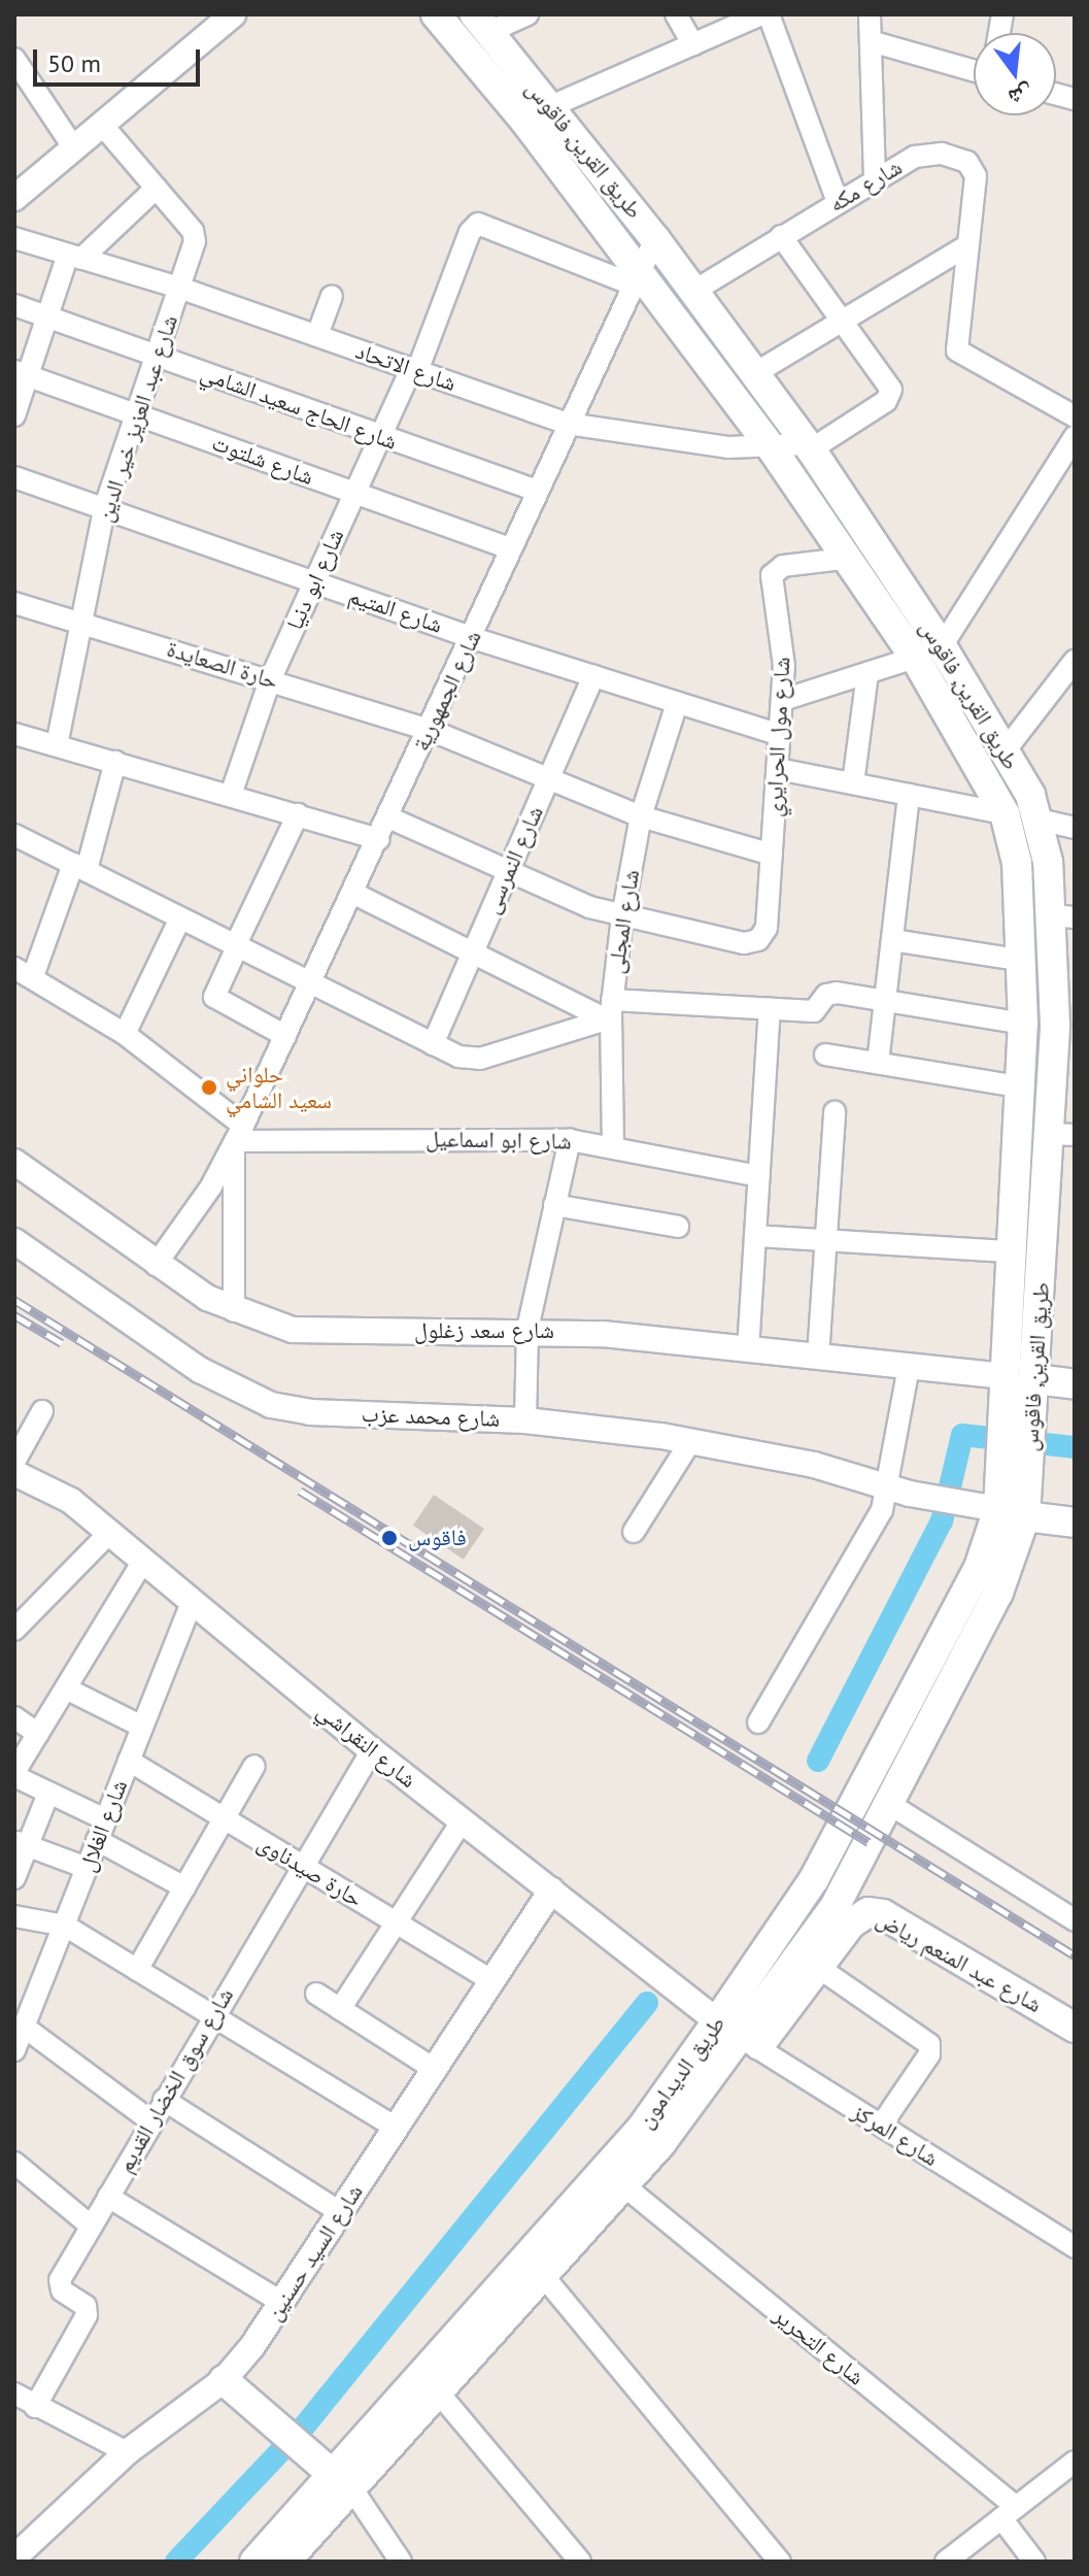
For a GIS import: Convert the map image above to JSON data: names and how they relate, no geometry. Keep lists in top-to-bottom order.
{
  "streets": {
    "main road": ["طريق القرين, فاقوس", "شارع عبد المنعم رياض", "طريق الديدامون"],
    "street": [
      "شارع مكه",
      "شارع الاتحاد",
      "شارع الحاج سعيد الشامي",
      "شارع عبد العزيز خير الدين",
      "شارع شلتوت",
      "شارع ابو دنيا",
      "شارع المتيم",
      "حارة الصعايدة",
      "شارع الجمهورية",
      "شارع مول الحرايري",
      "شارع النمرسى",
      "شارع المجلى",
      "شارع ابو اسماعيل",
      "شارع سعد زغلول",
      "شارع محمد عزب",
      "شارع النقراشي",
      "شارع الغلال",
      "حارة صيدناوى",
      "شارع سوق الخضار القديم",
      "شارع المركز",
      "شارع السيد حسنين",
      "شارع التحرير"
    ]
  },
  "crossings": [
    ["طريق القرين, فاقوس", "شارع مكه"],
    ["طريق القرين, فاقوس", "شارع الاتحاد"],
    ["طريق القرين, فاقوس", "شارع ابو دنيا"],
    ["طريق القرين, فاقوس", "شارع الجمهورية"],
    ["طريق القرين, فاقوس", "شارع مول الحرايري"],
    ["طريق القرين, فاقوس", "شارع سعد زغلول"],
    ["طريق القرين, فاقوس", "شارع محمد عزب"],
    ["طريق القرين, فاقوس", "طريق الديدامون"],
    ["شارع الاتحاد", "شارع عبد العزيز خير الدين"],
    ["شارع الاتحاد", "شارع ابو دنيا"],
    ["شارع الاتحاد", "شارع الجمهورية"],
    ["شارع الحاج سعيد الشامي", "شارع عبد العزيز خير الدين"],
    ["شارع الحاج سعيد الشامي", "شارع ابو دنيا"],
    ["شارع الحاج سعيد الشامي", "شارع الجمهورية"],
    ["شارع عبد العزيز خير الدين", "شارع شلتوت"],
    ["شارع عبد العزيز خير الدين", "شارع المتيم"],
    ["شارع عبد العزيز خير الدين", "حارة الصعايدة"],
    ["شارع شلتوت", "شارع ابو دنيا"],
    ["شارع شلتوت", "شارع الجمهورية"],
    ["شارع ابو دنيا", "شارع المتيم"],
    ["شارع ابو دنيا", "حارة الصعايدة"],
    ["شارع ابو دنيا", "شارع الجمهورية"],
    ["شارع المتيم", "شارع الجمهورية"],
    ["شارع المتيم", "شارع مول الحرايري"],
    ["شارع المتيم", "شارع النمرسى"],
    ["شارع المتيم", "شارع المجلى"],
    ["حارة الصعايدة", "شارع الجمهورية"],
    ["حارة الصعايدة", "شارع مول الحرايري"],
    ["حارة الصعايدة", "شارع النمرسى"],
    ["حارة الصعايدة", "شارع المجلى"],
    ["شارع الجمهورية", "شارع ابو اسماعيل"],
    ["شارع الجمهورية", "شارع سعد زغلول"],
    ["شارع مول الحرايري", "شارع المجلى"],
    ["شارع المجلى", "شارع ابو اسماعيل"],
    ["شارع محمد عزب", "طريق الديدامون"],
    ["شارع النقراشي", "شارع الغلال"],
    ["شارع النقراشي", "شارع عبد المنعم رياض"],
    ["شارع النقراشي", "طريق الديدامون"],
    ["شارع النقراشي", "شارع سوق الخضار القديم"],
    ["شارع النقراشي", "شارع المركز"],
    ["شارع النقراشي", "شارع السيد حسنين"],
    ["شارع الغلال", "حارة صيدناوى"],
    ["حارة صيدناوى", "شارع سوق الخضار القديم"],
    ["حارة صيدناوى", "شارع السيد حسنين"],
    ["شارع عبد المنعم رياض", "طريق الديدامون"],
    ["شارع عبد المنعم رياض", "شارع المركز"],
    ["طريق الديدامون", "شارع المركز"],
    ["طريق الديدامون", "شارع التحرير"]
  ],
  "places": ["حلواني سعيد الشامي", "فاقوس"],
  "scale_bar": "50 m",
  "north": "bottom"
}
